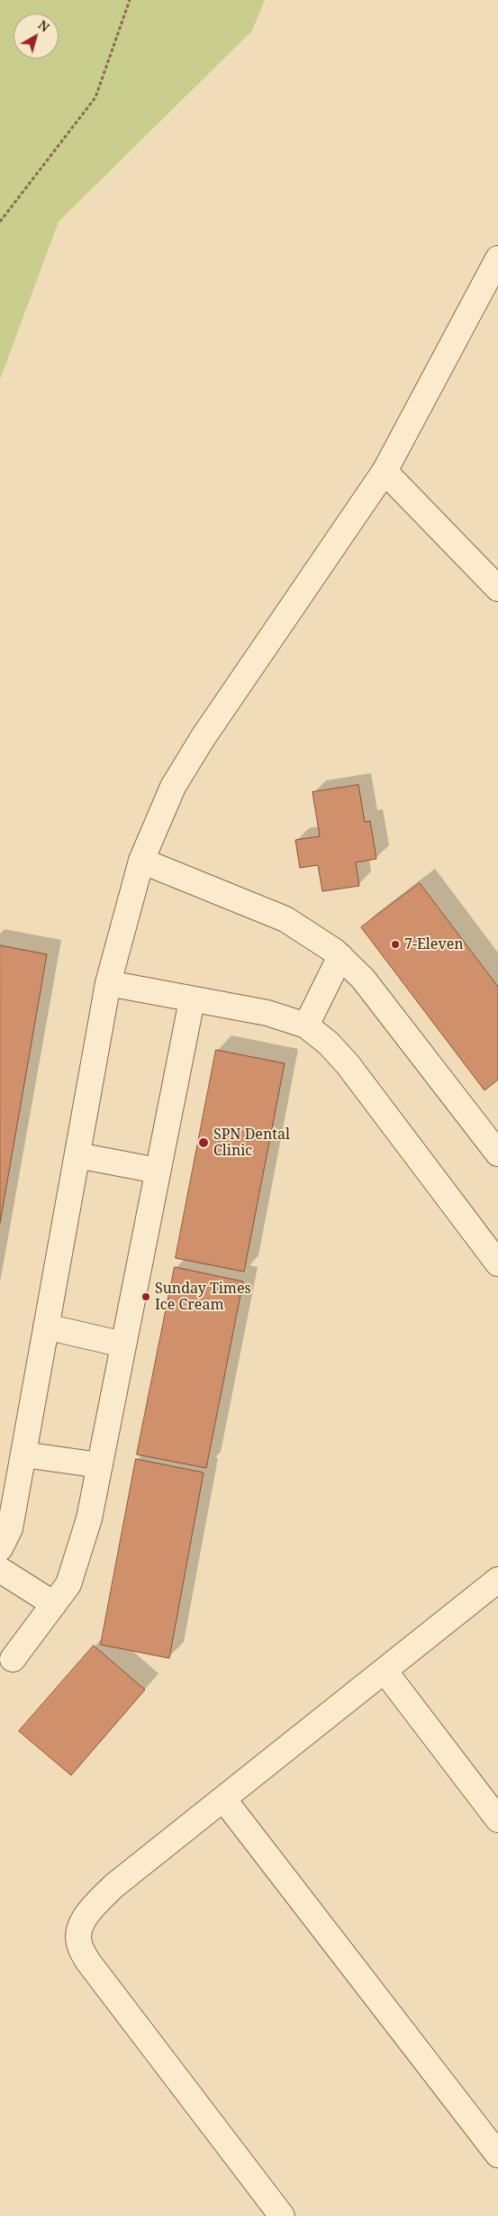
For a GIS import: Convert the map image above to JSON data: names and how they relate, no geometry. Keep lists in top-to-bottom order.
{
  "places": ["7-Eleven", "SPN Dental Clinic", "Sunday Times Ice Cream"],
  "north": "top right"
}
